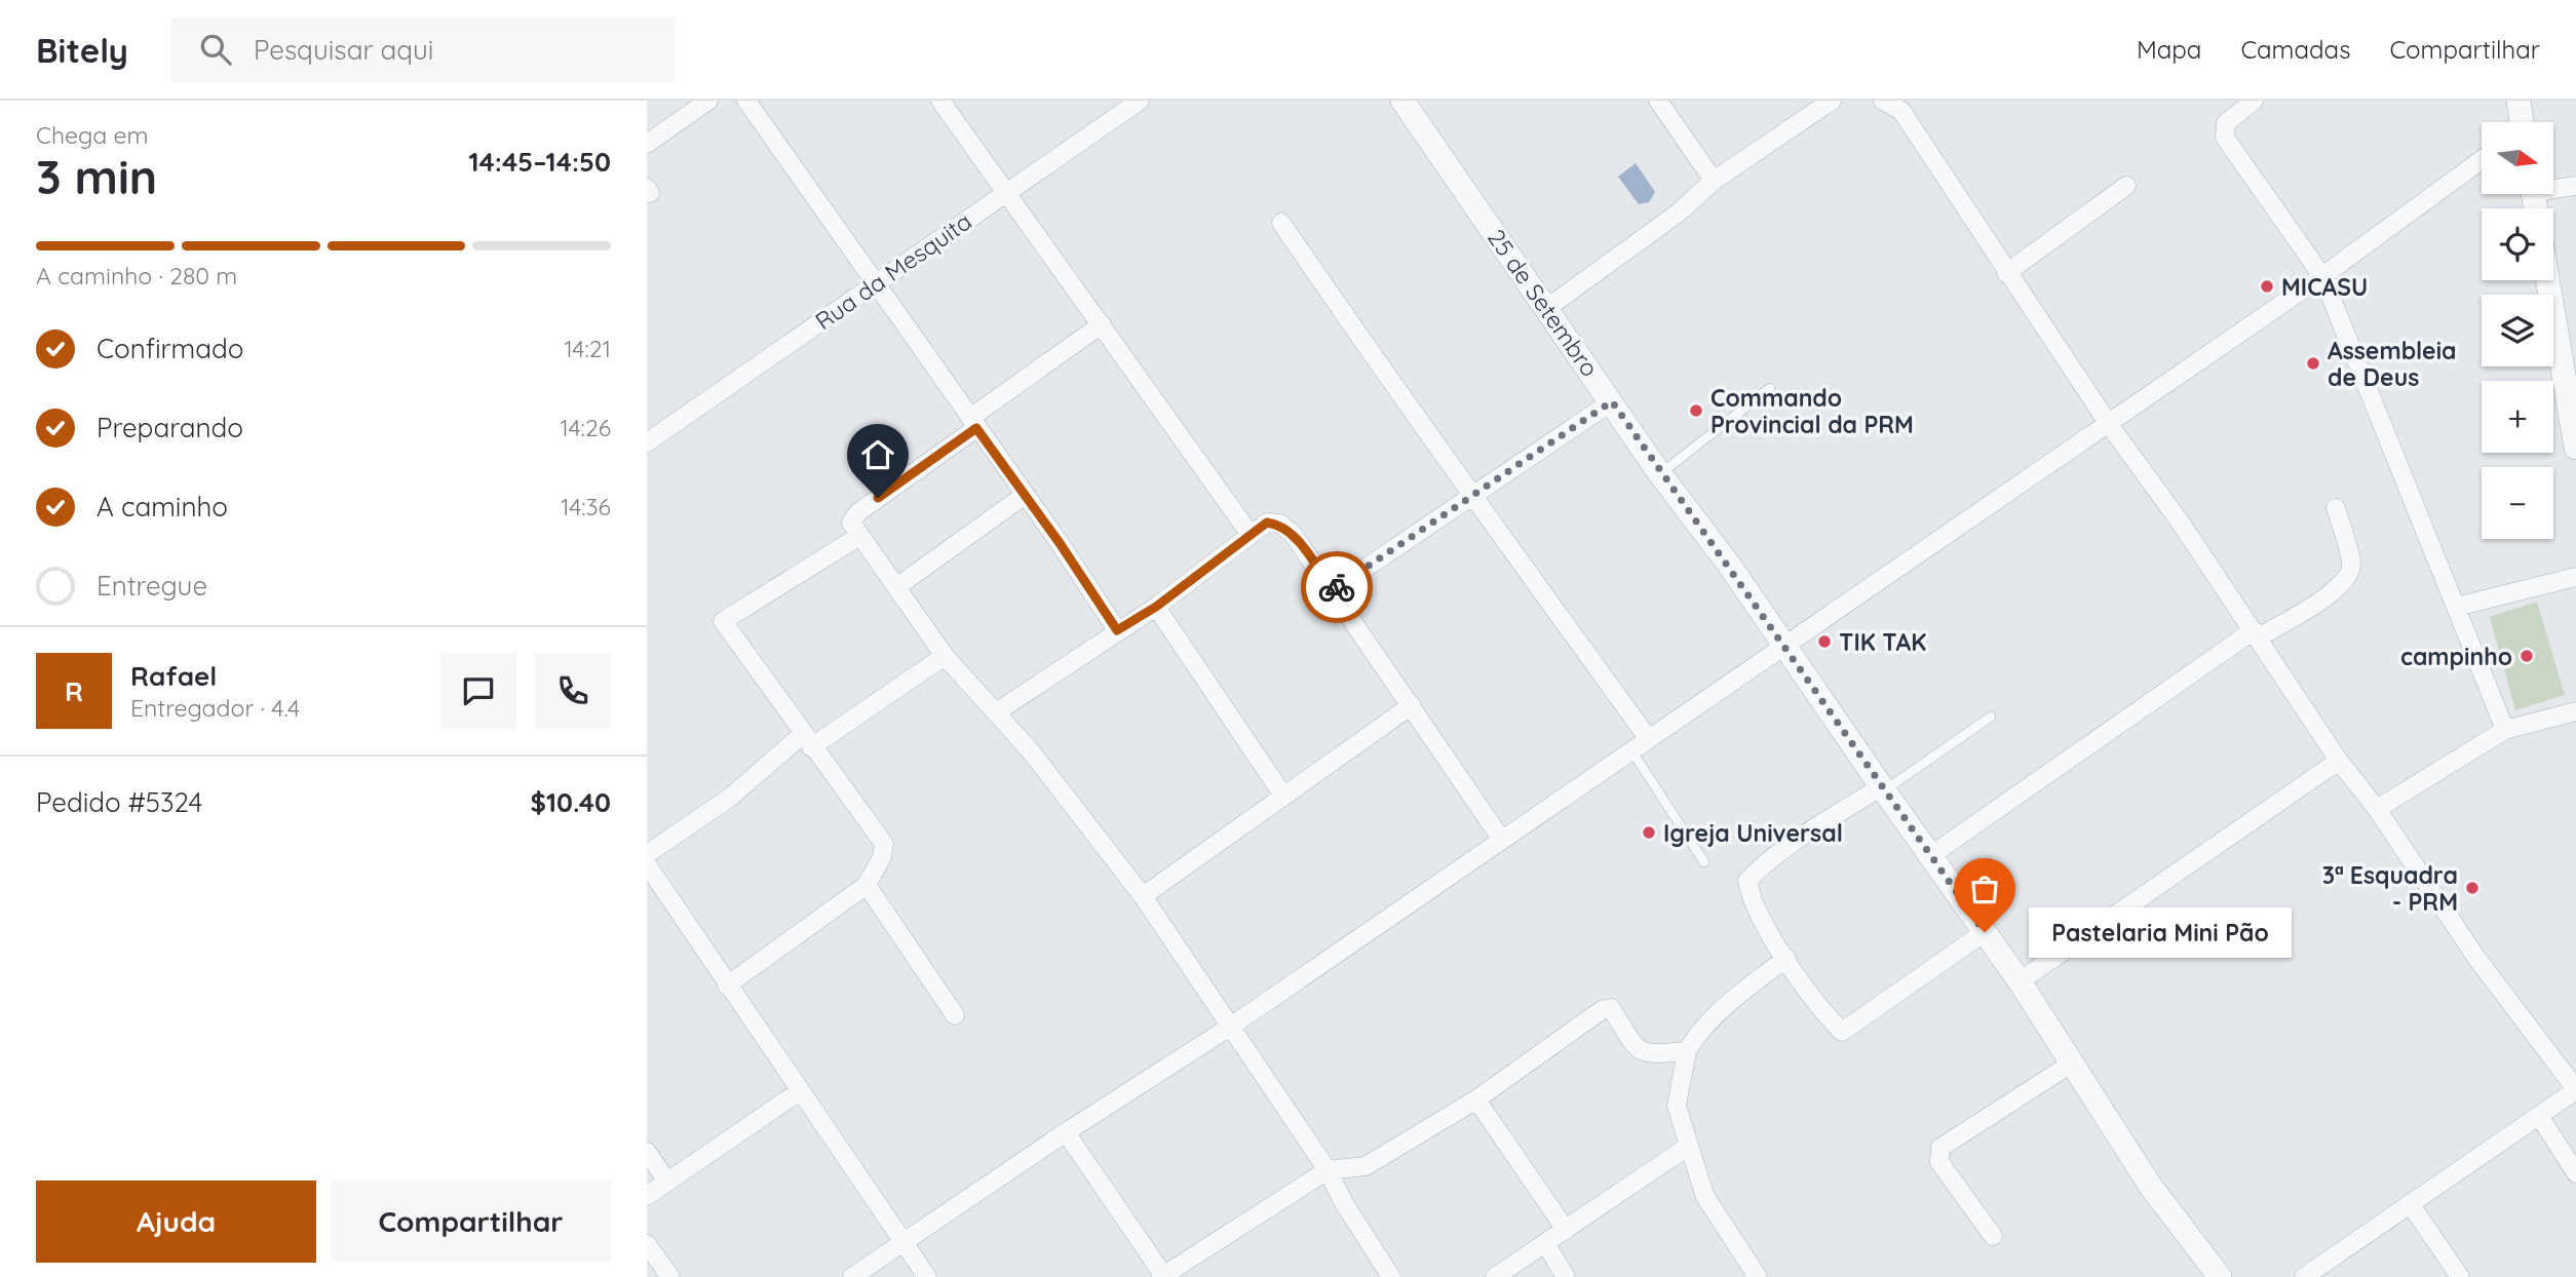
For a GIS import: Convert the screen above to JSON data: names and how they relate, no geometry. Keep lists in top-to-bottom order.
{
  "streets": {
    "street": ["Rua da Mesquita", "25 de Setembro"]
  },
  "places": [
    "MICASU",
    "Assembleia de Deus",
    "Commando Provincial da PRM",
    "TIK TAK",
    "campinho",
    "Igreja Universal",
    "3ª Esquadra - PRM",
    "Pastelaria Mini Pão"
  ],
  "north": "right",
  "page": {
    "header": "Bitely",
    "search": "Pesquisar aqui",
    "nav": ["Mapa", "Camadas", "Compartilhar"],
    "heading": ["3 min", "Chega em", "14:45–14:50"],
    "panel": [
      "Rafael",
      "Entregador · 4.4",
      "Pedido #5324",
      "$10.40"
    ],
    "map_buttons": ["+", "−"],
    "bar": "A caminho · 280 m",
    "list": [
      ["Confirmado", "14:21"],
      ["Preparando", "14:26"],
      ["A caminho", "14:36"],
      "Entregue"
    ],
    "round": "R",
    "bubble": "Pastelaria Mini Pão",
    "buttons": ["Ajuda", "Compartilhar"]
  }
}
